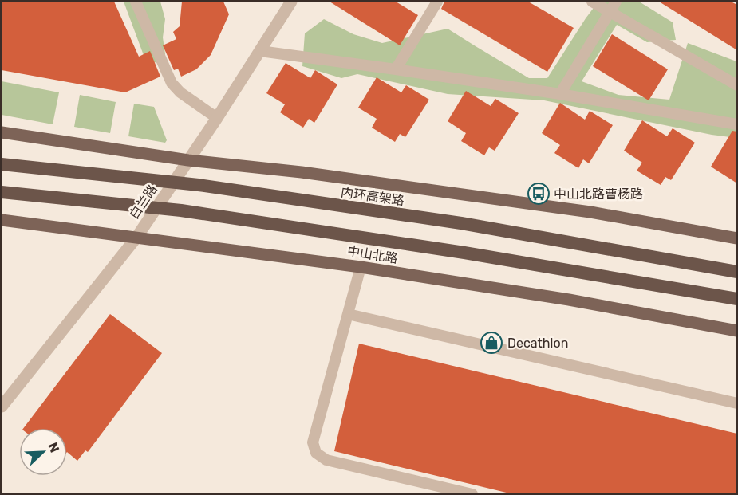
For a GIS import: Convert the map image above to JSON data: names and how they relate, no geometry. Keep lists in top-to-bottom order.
{
  "streets": {
    "highway": ["内环高架路"],
    "main road": ["中山北路"],
    "street": ["白兰路"]
  },
  "crossings": [
    ["白兰路", "中山北路"]
  ],
  "places": {
    "bus stop": ["中山北路曹杨路"],
    "shop": ["Decathlon"]
  },
  "north": "top right"
}
